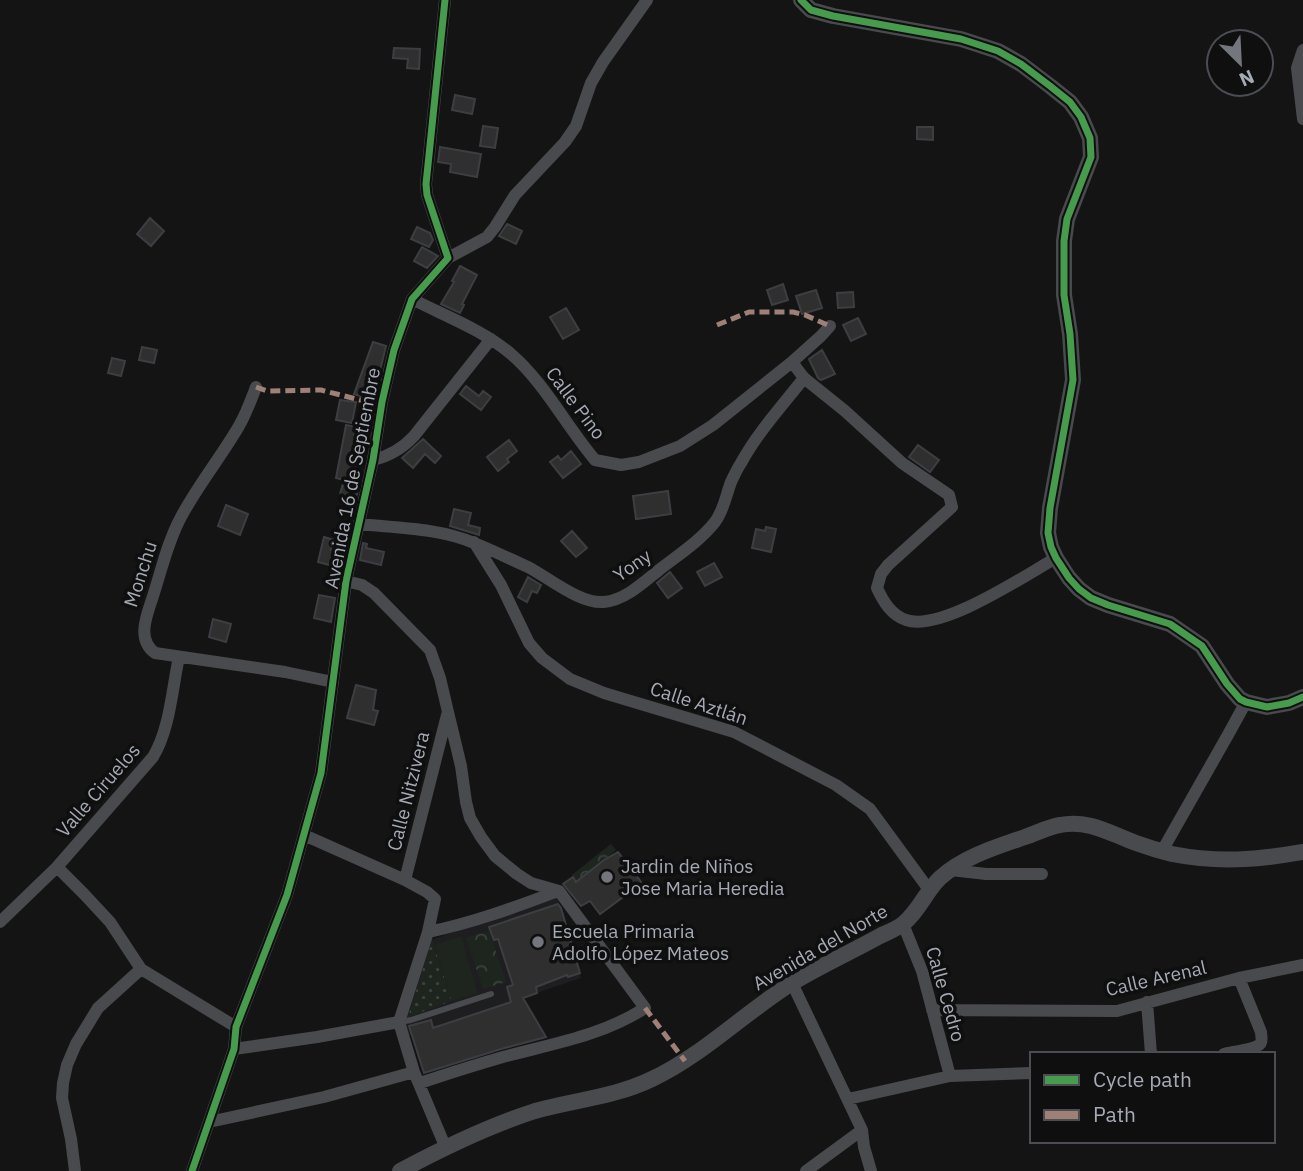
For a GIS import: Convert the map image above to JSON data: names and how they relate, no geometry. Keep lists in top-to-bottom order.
{
  "streets": {
    "street": [
      "Calle Pino",
      "Avenida 16 de Septiembre",
      "Yony",
      "Monchu",
      "Calle Aztlán",
      "Valle Ciruelos",
      "Calle Nitzivera",
      "Avenida del Norte",
      "Calle Arenal",
      "Calle Cedro"
    ]
  },
  "crossings": [
    ["Calle Pino", "Avenida 16 de Septiembre"],
    ["Avenida 16 de Septiembre", "Yony"],
    ["Avenida 16 de Septiembre", "Monchu"],
    ["Yony", "Calle Aztlán"],
    ["Monchu", "Valle Ciruelos"],
    ["Calle Aztlán", "Avenida del Norte"],
    ["Avenida del Norte", "Calle Cedro"],
    ["Calle Arenal", "Calle Cedro"]
  ],
  "places": ["Jardin de Niños Jose Maria Heredia", "Escuela Primaria Adolfo López Mateos"],
  "legend": ["Cycle path", "Path"],
  "north": "bottom right"
}
